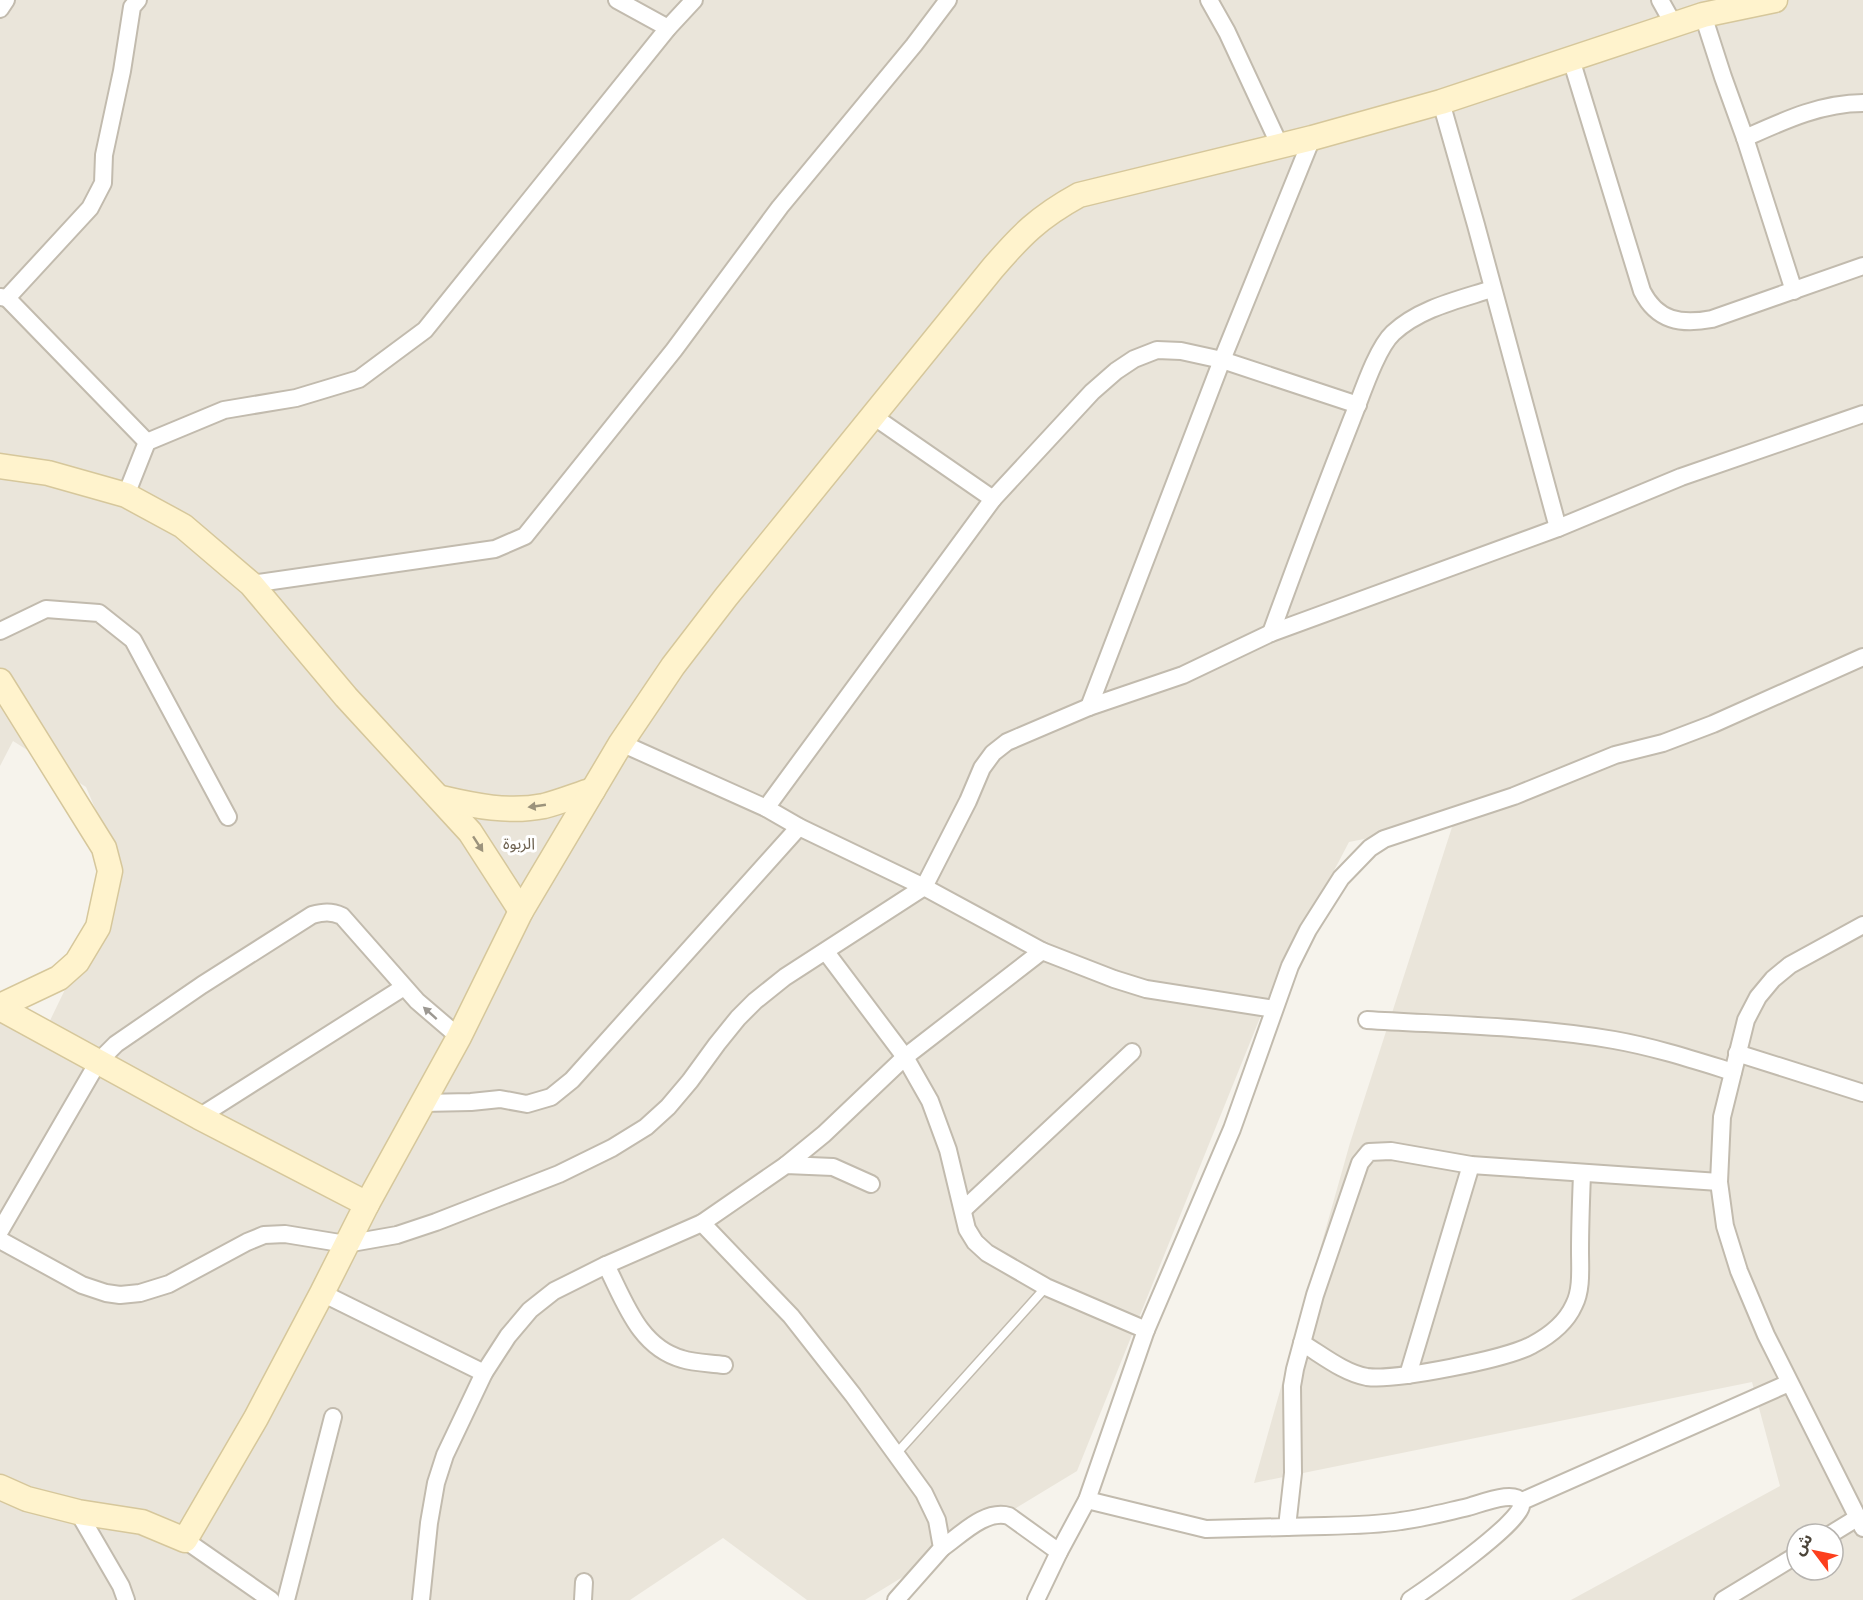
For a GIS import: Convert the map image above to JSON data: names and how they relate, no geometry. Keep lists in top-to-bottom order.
{
  "districts": ["الربوة"],
  "north": "top left"
}
